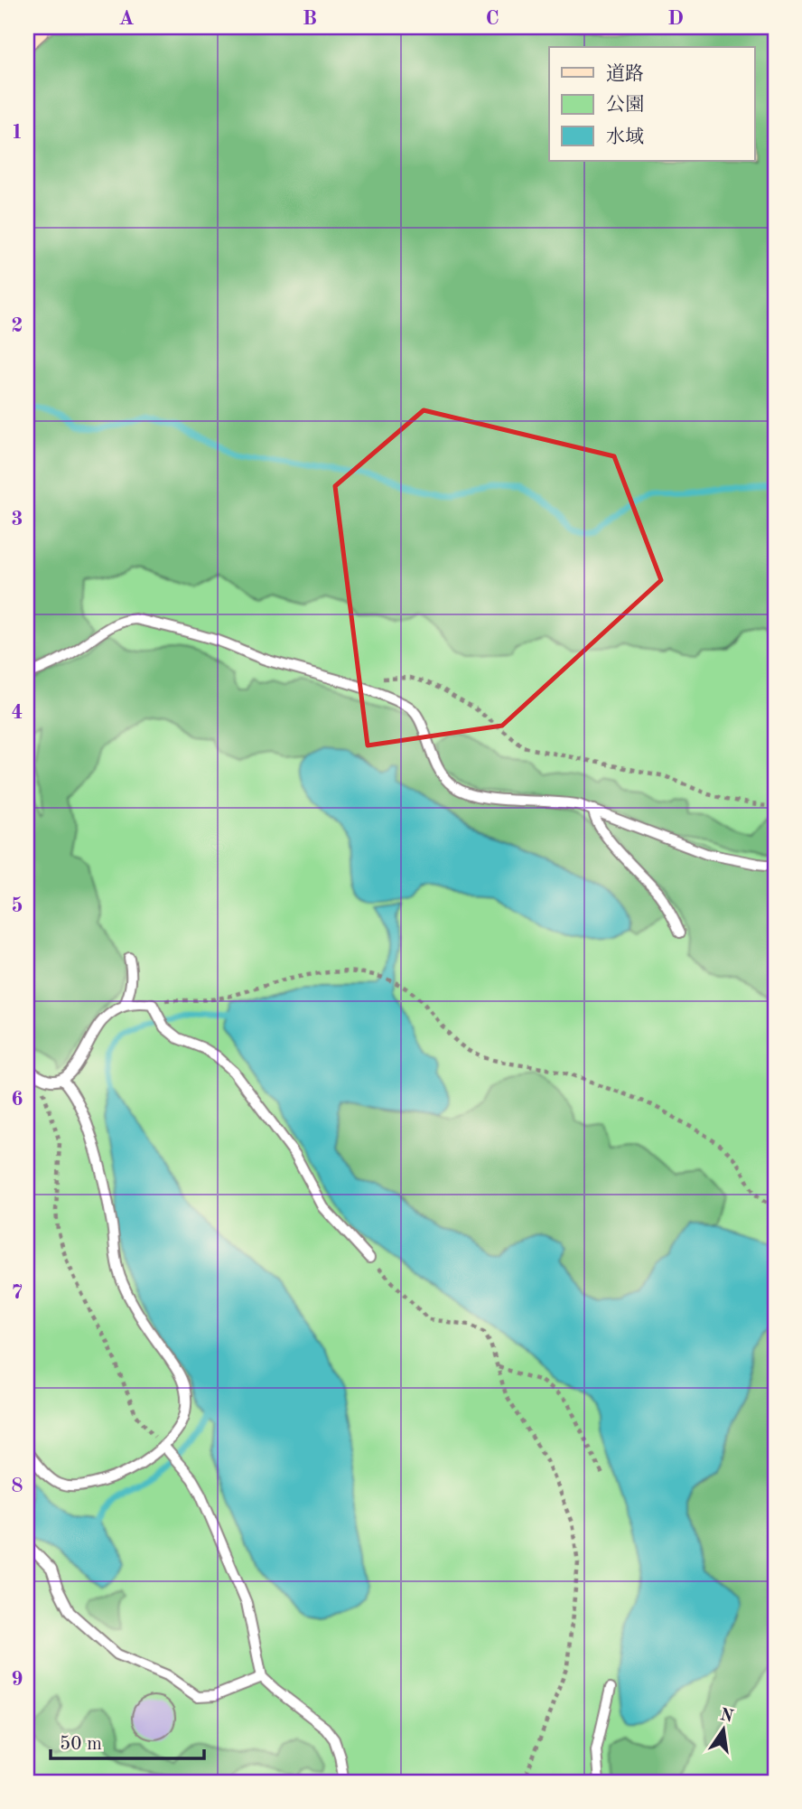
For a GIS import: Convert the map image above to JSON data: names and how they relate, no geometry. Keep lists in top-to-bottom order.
{
  "legend": ["道路", "公園", "水域"],
  "scale_bar": "50 m",
  "north": "top",
  "grid": {
    "columns": [
      "A",
      "B",
      "C",
      "D"
    ],
    "rows": [
      "1",
      "2",
      "3",
      "4",
      "5",
      "6",
      "7",
      "8",
      "9"
    ]
  }
}
